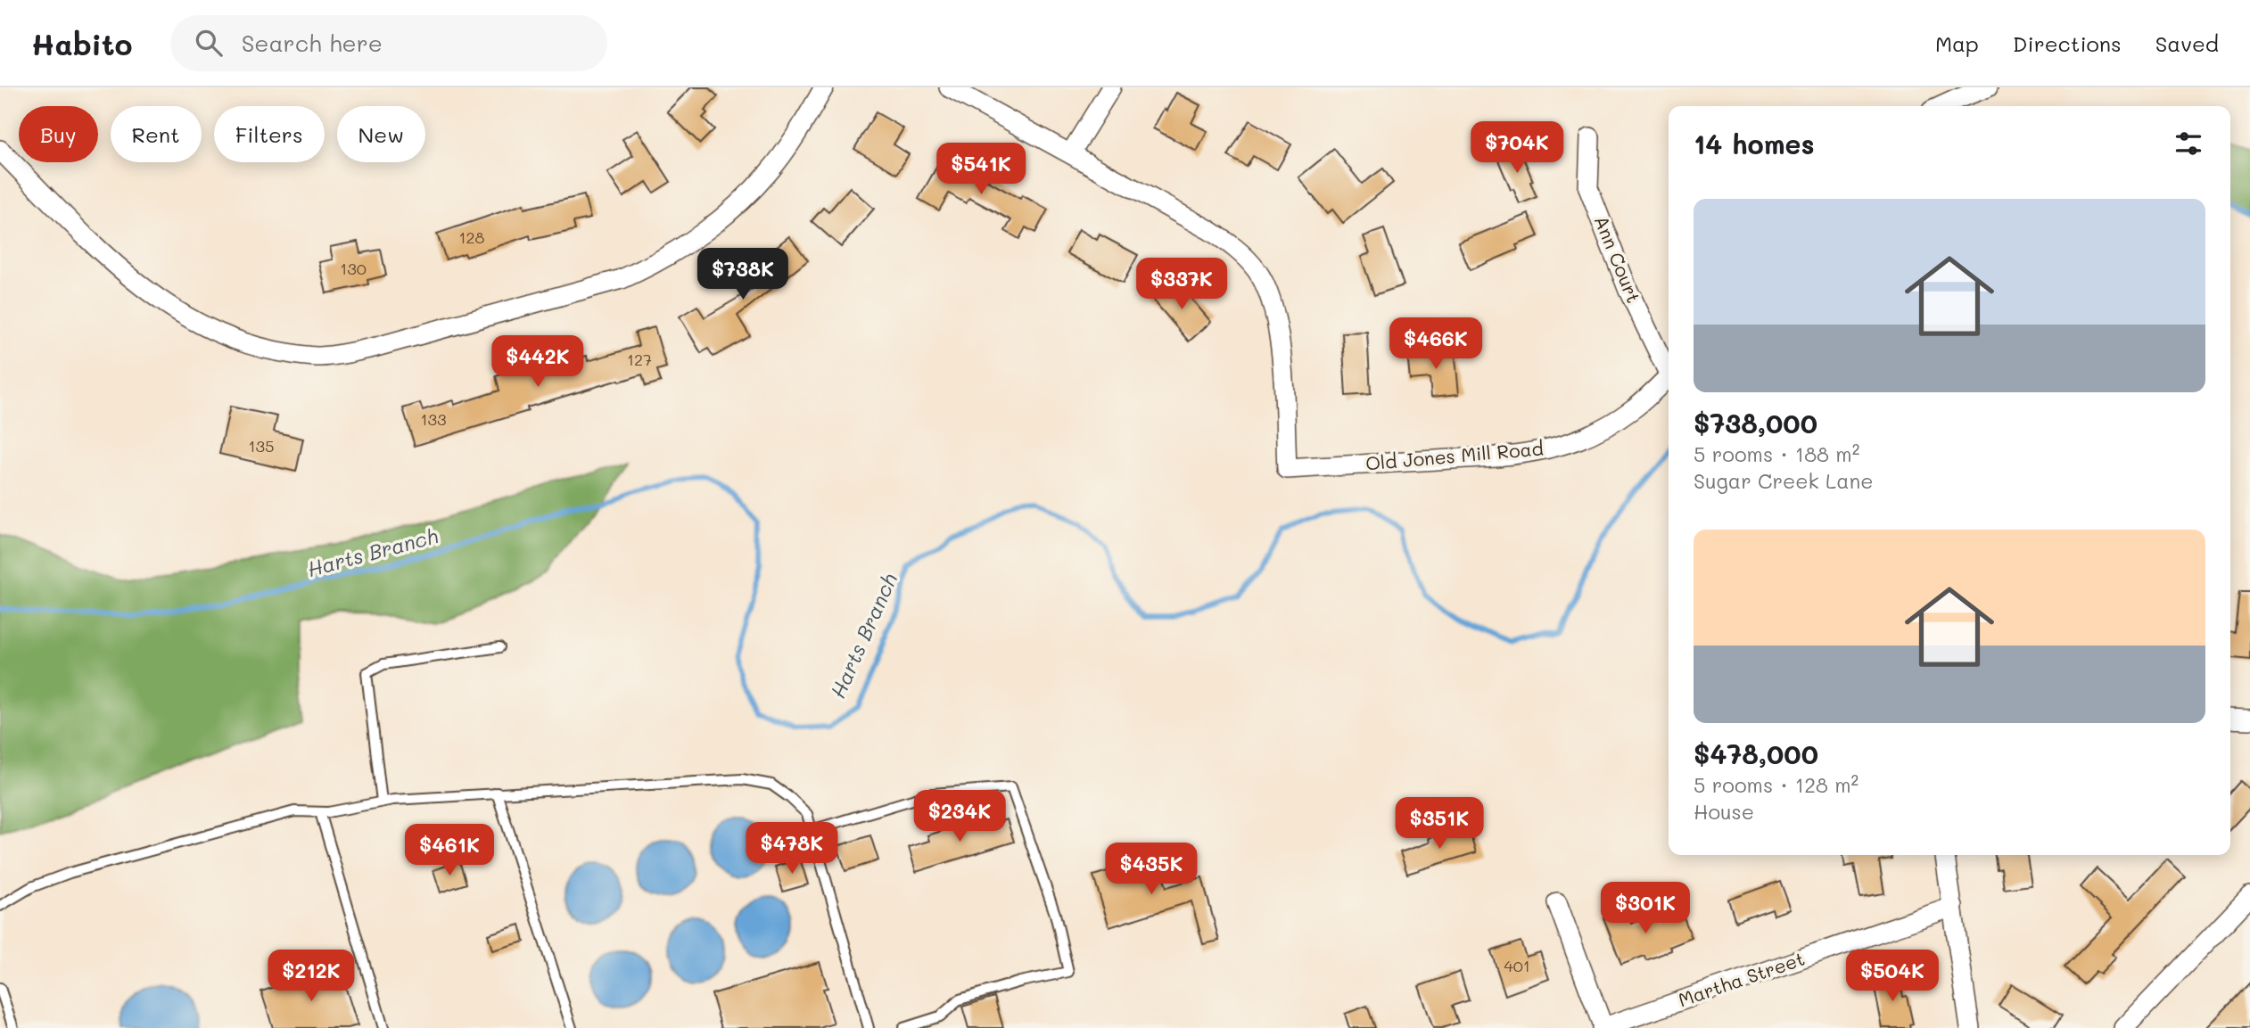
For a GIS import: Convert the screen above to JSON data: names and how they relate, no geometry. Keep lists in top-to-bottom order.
{
  "streets": {
    "street": ["Ann Court", "Old Jones Mill Road", "Martha Street"]
  },
  "water": ["Harts Branch"],
  "house_numbers": [
    "128",
    "130",
    "127",
    "133",
    "135",
    "401"
  ],
  "page": {
    "header": "Habito",
    "search": "Search here",
    "nav": ["Map", "Directions", "Saved"],
    "chip": [
      "Buy",
      "Rent",
      "Filters",
      "New"
    ],
    "heading": "14 homes",
    "price": [
      "$704K",
      "$541K",
      "$738K",
      "$337K",
      "$466K",
      "$442K",
      "$234K",
      "$351K",
      "$478K",
      "$461K",
      "$435K",
      "$301K",
      "$212K",
      "$504K"
    ],
    "list": [
      {
        "name": "$738,000",
        "note": "5 rooms · 188 m² · Sugar Creek Lane"
      },
      {
        "name": "$478,000",
        "note": "5 rooms · 128 m² · House"
      }
    ]
  }
}
